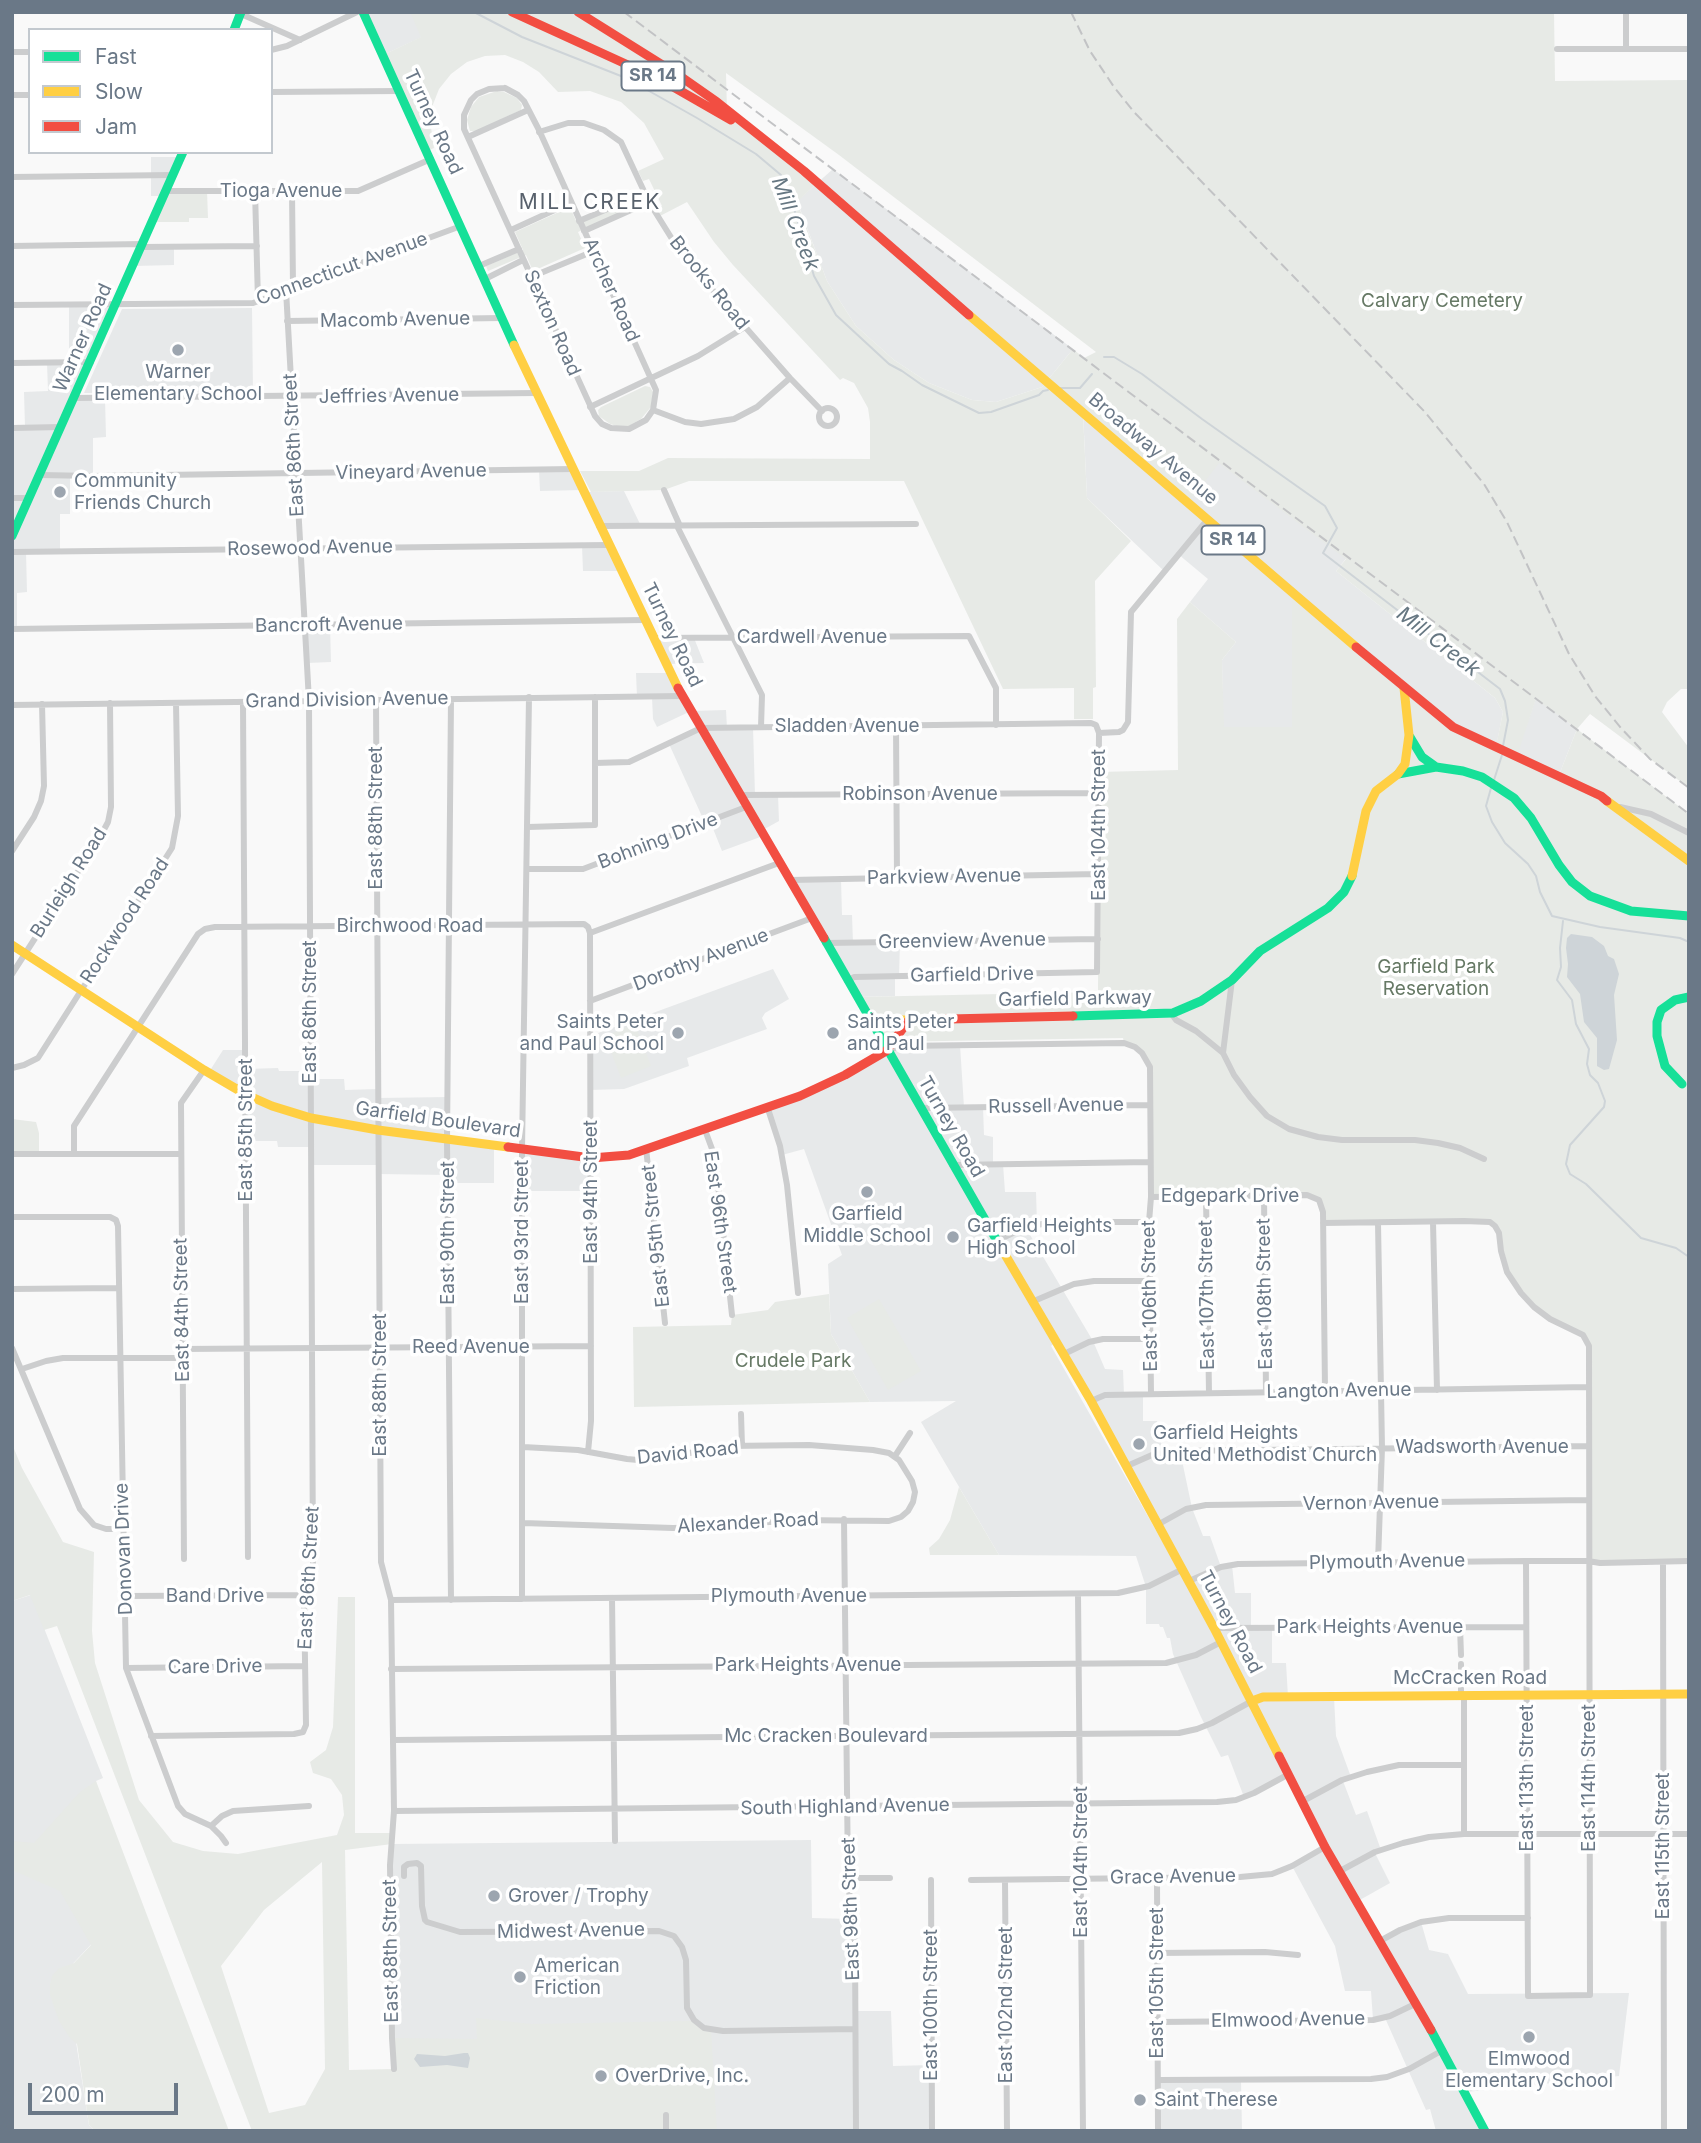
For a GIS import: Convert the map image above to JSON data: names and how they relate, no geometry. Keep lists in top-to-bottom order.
{
  "streets": {
    "main road": [
      "SR 14",
      "Turney Road",
      "Warner Road",
      "Broadway Avenue",
      "Garfield Parkway",
      "Garfield Boulevard",
      "McCracken Road"
    ],
    "street": [
      "Tioga Avenue",
      "Connecticut Avenue",
      "Brooks Road",
      "Archer Road",
      "Macomb Avenue",
      "Sexton Road",
      "Jeffries Avenue",
      "East 86th Street",
      "Vineyard Avenue",
      "Rosewood Avenue",
      "Bancroft Avenue",
      "Cardwell Avenue",
      "Grand Division Avenue",
      "Sladden Avenue",
      "Robinson Avenue",
      "East 88th Street",
      "East 104th Street",
      "Bohning Drive",
      "Parkview Avenue",
      "Burleigh Road",
      "Rockwood Road",
      "Birchwood Road",
      "Greenview Avenue",
      "Dorothy Avenue",
      "Garfield Drive",
      "Russell Avenue",
      "East 85th Street",
      "East 94th Street",
      "Edgepark Drive",
      "East 96th Street",
      "East 93rd Street",
      "East 90th Street",
      "East 95th Street",
      "East 108th Street",
      "East 107th Street",
      "East 106th Street",
      "East 84th Street",
      "Reed Avenue",
      "Langton Avenue",
      "Wadsworth Avenue",
      "David Road",
      "Vernon Avenue",
      "Alexander Road",
      "Donovan Drive",
      "Plymouth Avenue",
      "Band Drive",
      "Park Heights Avenue",
      "Care Drive",
      "Mc Cracken Boulevard",
      "East 113th Street",
      "East 114th Street",
      "South Highland Avenue",
      "East 115th Street",
      "Grace Avenue",
      "East 98th Street",
      "Midwest Avenue",
      "East 105th Street",
      "East 100th Street",
      "East 102nd Street",
      "Elmwood Avenue"
    ]
  },
  "crossings": [
    ["Turney Road", "Tioga Avenue"],
    ["Turney Road", "Connecticut Avenue"],
    ["Turney Road", "Macomb Avenue"],
    ["Turney Road", "Jeffries Avenue"],
    ["Turney Road", "Vineyard Avenue"],
    ["Turney Road", "Rosewood Avenue"],
    ["Turney Road", "Bancroft Avenue"],
    ["Turney Road", "Cardwell Avenue"],
    ["Turney Road", "Grand Division Avenue"],
    ["Turney Road", "Sladden Avenue"],
    ["Turney Road", "Robinson Avenue"],
    ["Turney Road", "Bohning Drive"],
    ["Turney Road", "Parkview Avenue"],
    ["Turney Road", "Greenview Avenue"],
    ["Turney Road", "Dorothy Avenue"],
    ["Turney Road", "Garfield Drive"],
    ["Turney Road", "Garfield Parkway"],
    ["Turney Road", "Russell Avenue"],
    ["Turney Road", "Garfield Boulevard"],
    ["Turney Road", "Edgepark Drive"],
    ["Turney Road", "Langton Avenue"],
    ["Turney Road", "Wadsworth Avenue"],
    ["Turney Road", "Vernon Avenue"],
    ["Turney Road", "Plymouth Avenue"],
    ["Turney Road", "Park Heights Avenue"],
    ["Turney Road", "McCracken Road"],
    ["Turney Road", "Mc Cracken Boulevard"],
    ["Turney Road", "South Highland Avenue"],
    ["Turney Road", "Grace Avenue"],
    ["Turney Road", "Elmwood Avenue"],
    ["Tioga Avenue", "Warner Road"],
    ["Tioga Avenue", "East 86th Street"],
    ["Connecticut Avenue", "Warner Road"],
    ["Connecticut Avenue", "East 86th Street"],
    ["Brooks Road", "Archer Road"],
    ["Archer Road", "Sexton Road"],
    ["Macomb Avenue", "East 86th Street"],
    ["Warner Road", "Jeffries Avenue"],
    ["Warner Road", "Vineyard Avenue"],
    ["Jeffries Avenue", "East 86th Street"],
    ["East 86th Street", "Vineyard Avenue"],
    ["East 86th Street", "Rosewood Avenue"],
    ["East 86th Street", "Bancroft Avenue"],
    ["East 86th Street", "Grand Division Avenue"],
    ["East 86th Street", "Birchwood Road"],
    ["East 86th Street", "Garfield Boulevard"],
    ["East 86th Street", "Reed Avenue"],
    ["East 86th Street", "Donovan Drive"],
    ["East 86th Street", "Band Drive"],
    ["East 86th Street", "Care Drive"],
    ["Broadway Avenue", "East 104th Street"],
    ["Broadway Avenue", "Garfield Parkway"],
    ["Cardwell Avenue", "Sladden Avenue"],
    ["Grand Division Avenue", "East 88th Street"],
    ["Grand Division Avenue", "Burleigh Road"],
    ["Grand Division Avenue", "Rockwood Road"],
    ["Grand Division Avenue", "East 85th Street"],
    ["Grand Division Avenue", "East 93rd Street"],
    ["Grand Division Avenue", "East 90th Street"],
    ["Sladden Avenue", "East 104th Street"],
    ["Robinson Avenue", "East 104th Street"],
    ["East 88th Street", "Birchwood Road"],
    ["East 88th Street", "Garfield Boulevard"],
    ["East 88th Street", "Reed Avenue"],
    ["East 88th Street", "Plymouth Avenue"],
    ["East 88th Street", "Park Heights Avenue"],
    ["East 88th Street", "Mc Cracken Boulevard"],
    ["East 88th Street", "South Highland Avenue"],
    ["East 104th Street", "Parkview Avenue"],
    ["East 104th Street", "Greenview Avenue"],
    ["East 104th Street", "Garfield Drive"],
    ["East 104th Street", "Plymouth Avenue"],
    ["East 104th Street", "Park Heights Avenue"],
    ["East 104th Street", "Mc Cracken Boulevard"],
    ["East 104th Street", "South Highland Avenue"],
    ["East 104th Street", "Grace Avenue"],
    ["Bohning Drive", "East 93rd Street"],
    ["Burleigh Road", "Garfield Boulevard"],
    ["Rockwood Road", "Garfield Boulevard"],
    ["Birchwood Road", "Garfield Boulevard"],
    ["Birchwood Road", "East 85th Street"],
    ["Birchwood Road", "East 94th Street"],
    ["Birchwood Road", "East 93rd Street"],
    ["Birchwood Road", "East 90th Street"],
    ["Dorothy Avenue", "East 94th Street"],
    ["Russell Avenue", "Edgepark Drive"],
    ["Garfield Boulevard", "East 85th Street"],
    ["Garfield Boulevard", "East 94th Street"],
    ["Garfield Boulevard", "Edgepark Drive"],
    ["Garfield Boulevard", "East 96th Street"],
    ["Garfield Boulevard", "East 93rd Street"],
    ["Garfield Boulevard", "East 90th Street"],
    ["Garfield Boulevard", "East 95th Street"],
    ["Garfield Boulevard", "East 84th Street"],
    ["East 85th Street", "Reed Avenue"],
    ["East 94th Street", "Reed Avenue"],
    ["East 94th Street", "David Road"],
    ["Edgepark Drive", "East 108th Street"],
    ["Edgepark Drive", "East 107th Street"],
    ["Edgepark Drive", "East 106th Street"],
    ["Edgepark Drive", "East 114th Street"],
    ["East 93rd Street", "Reed Avenue"],
    ["East 93rd Street", "David Road"],
    ["East 93rd Street", "Alexander Road"],
    ["East 93rd Street", "Plymouth Avenue"],
    ["East 90th Street", "Reed Avenue"],
    ["East 90th Street", "Plymouth Avenue"],
    ["East 108th Street", "Langton Avenue"],
    ["East 107th Street", "Langton Avenue"],
    ["East 106th Street", "Langton Avenue"],
    ["East 84th Street", "Reed Avenue"],
    ["Langton Avenue", "East 114th Street"],
    ["Wadsworth Avenue", "East 114th Street"],
    ["David Road", "Alexander Road"],
    ["Vernon Avenue", "East 114th Street"],
    ["Alexander Road", "East 98th Street"],
    ["Donovan Drive", "Band Drive"],
    ["Donovan Drive", "Care Drive"],
    ["Plymouth Avenue", "East 113th Street"],
    ["Plymouth Avenue", "East 114th Street"],
    ["Plymouth Avenue", "East 98th Street"],
    ["Park Heights Avenue", "East 113th Street"],
    ["Park Heights Avenue", "East 98th Street"],
    ["McCracken Road", "Mc Cracken Boulevard"],
    ["McCracken Road", "East 113th Street"],
    ["McCracken Road", "East 114th Street"],
    ["McCracken Road", "East 115th Street"],
    ["Mc Cracken Boulevard", "East 98th Street"],
    ["East 113th Street", "East 114th Street"],
    ["South Highland Avenue", "East 98th Street"],
    ["Grace Avenue", "East 105th Street"],
    ["Grace Avenue", "East 102nd Street"],
    ["East 98th Street", "Midwest Avenue"],
    ["East 105th Street", "Elmwood Avenue"]
  ],
  "districts": ["MILL CREEK"],
  "water": ["Mill Creek"],
  "parks": ["Calvary Cemetery", "Garfield Park Reservation", "Crudele Park"],
  "places": [
    "Warner Elementary School",
    "Community Friends Church",
    "Saints Peter and Paul School",
    "Saints Peter and Paul",
    "Garfield Middle School",
    "Garfield Heights High School",
    "Garfield Heights United Methodist Church",
    "Grover / Trophy",
    "American Friction",
    "Elmwood Elementary School",
    "OverDrive, Inc.",
    "Saint Therese"
  ],
  "legend": ["Fast", "Slow", "Jam"],
  "scale_bar": "200 m"
}
